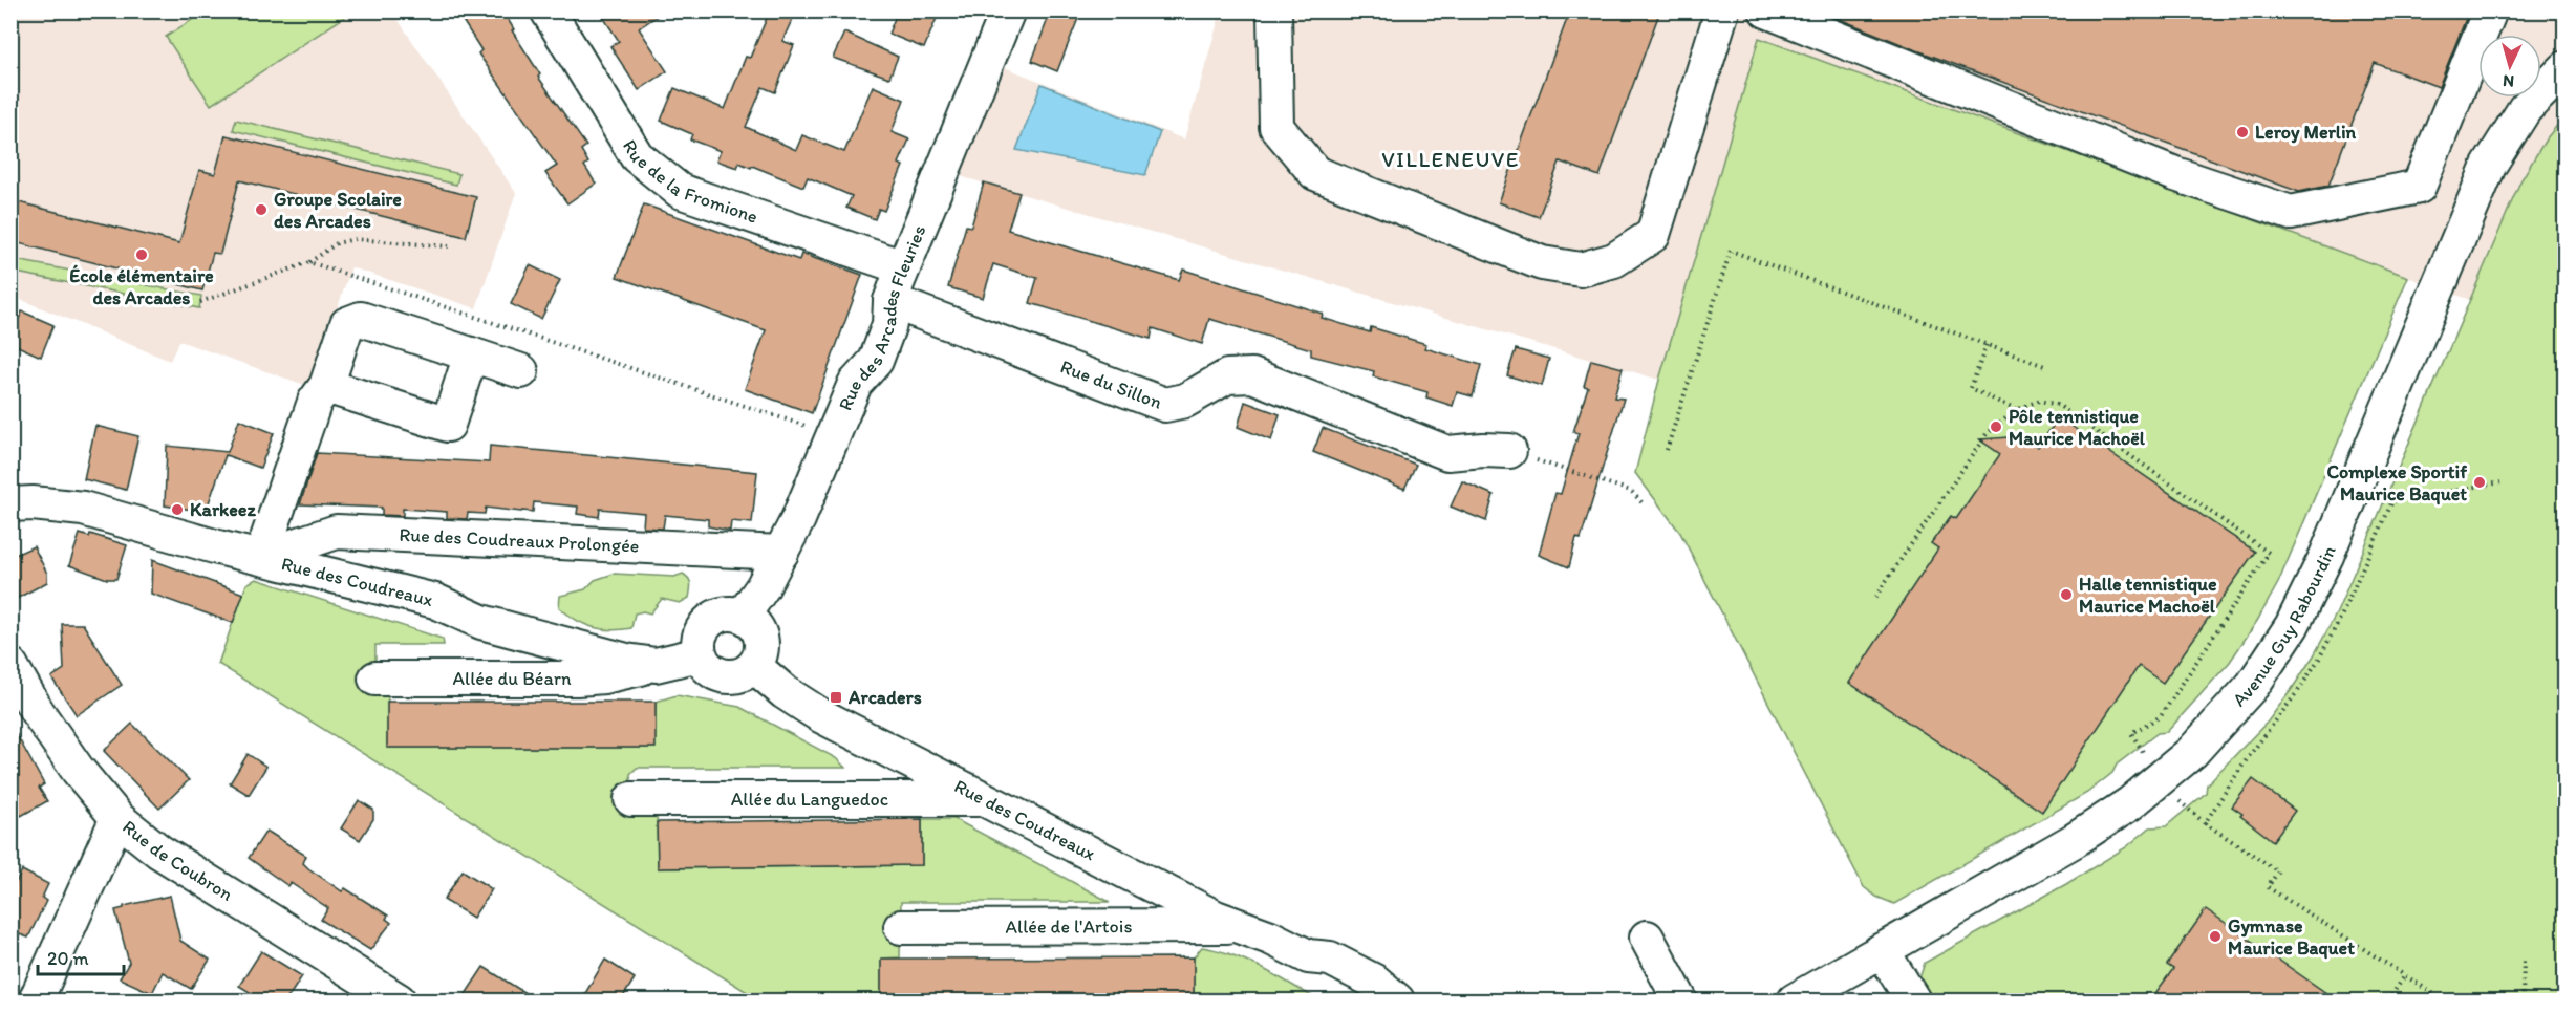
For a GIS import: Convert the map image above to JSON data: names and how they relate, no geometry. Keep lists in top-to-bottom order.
{
  "streets": {
    "street": [
      "Rue de la Fromione",
      "Rue des Arcades Fleuries",
      "Rue du Sillon",
      "Rue des Coudreaux Prolongée",
      "Rue des Coudreaux",
      "Avenue Guy Rabourdin",
      "Allée du Béarn",
      "Allée du Languedoc",
      "Rue de Coubron",
      "Allée de l'Artois"
    ]
  },
  "crossings": [
    ["Rue de la Fromione", "Rue des Arcades Fleuries"],
    ["Rue des Arcades Fleuries", "Rue du Sillon"],
    ["Rue des Arcades Fleuries", "Rue des Coudreaux Prolongée"],
    ["Rue des Arcades Fleuries", "Rue des Coudreaux"],
    ["Rue des Coudreaux Prolongée", "Rue des Coudreaux"],
    ["Rue des Coudreaux", "Allée du Béarn"],
    ["Rue des Coudreaux", "Allée du Languedoc"],
    ["Rue des Coudreaux", "Allée de l'Artois"]
  ],
  "districts": ["VILLENEUVE"],
  "places": {
    "other": [
      "Leroy Merlin",
      "Groupe Scolaire des Arcades",
      "École élémentaire des Arcades",
      "Pôle tennistique Maurice Machoël",
      "Complexe Sportif Maurice Baquet",
      "Karkeez",
      "Halle tennistique Maurice Machoël",
      "Gymnase Maurice Baquet"
    ],
    "transit": ["Arcaders"]
  },
  "scale_bar": "20 m",
  "north": "bottom"
}
